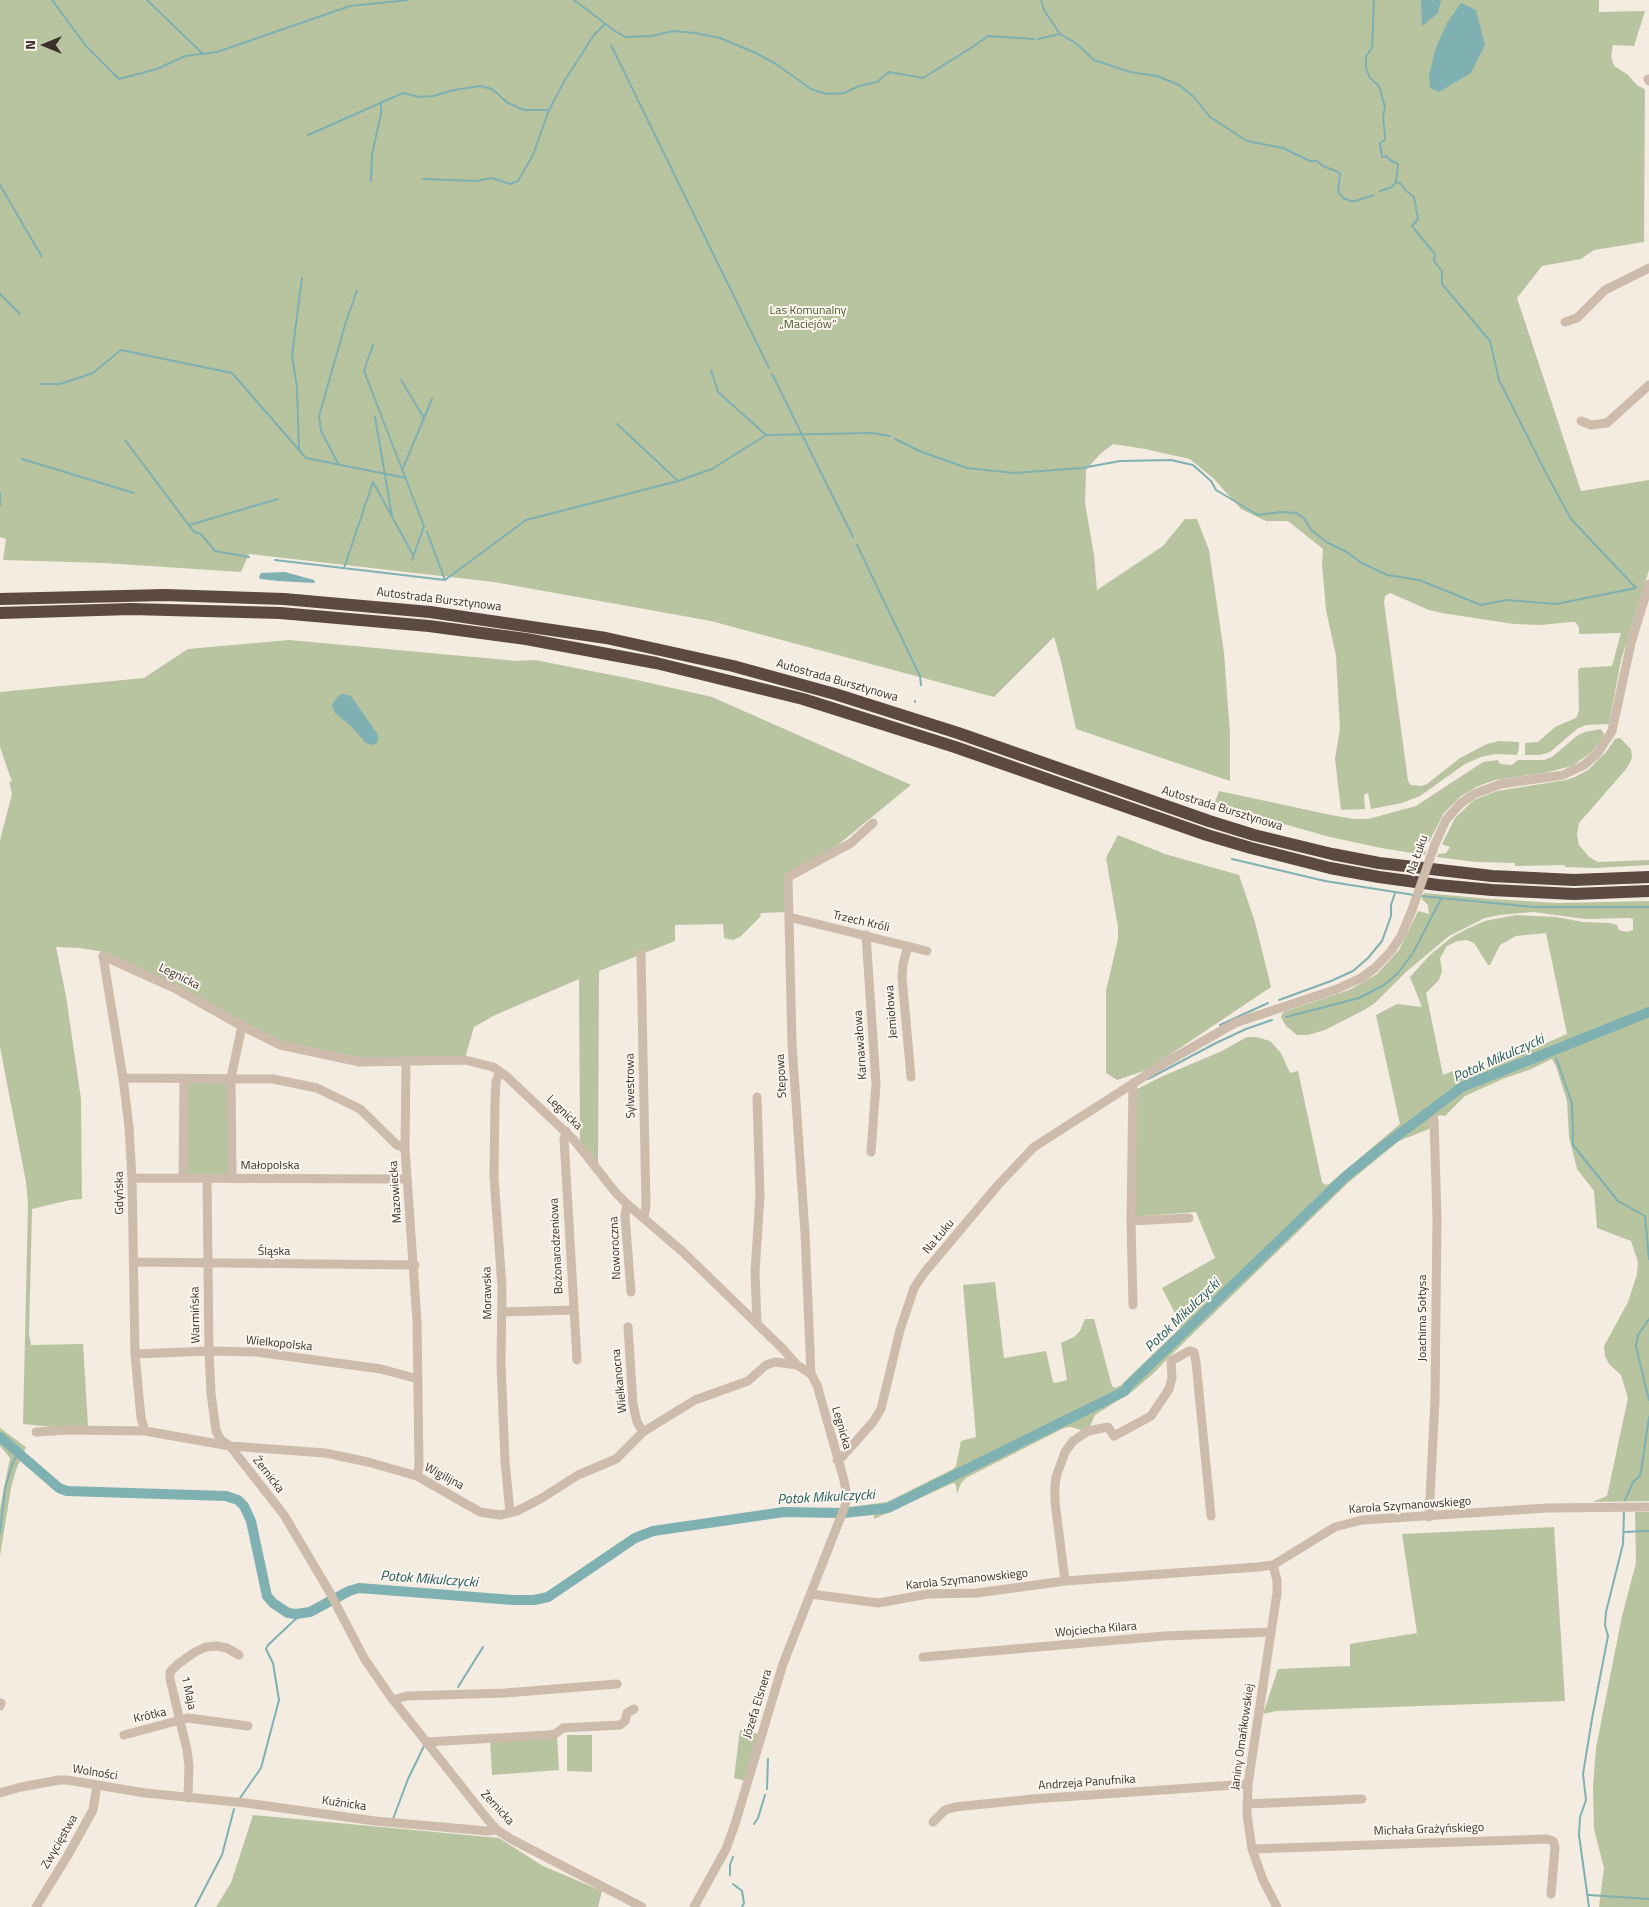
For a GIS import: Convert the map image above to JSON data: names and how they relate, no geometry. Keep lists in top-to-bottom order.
{
  "streets": {
    "highway": ["Autostrada Bursztynowa"],
    "street": [
      "Na Łuku",
      "Trzech Króli",
      "Legnicka",
      "Jemiołowa",
      "Karnawałowa",
      "Stepowa",
      "Sylwestrowa",
      "Małopolska",
      "Mazowiecka",
      "Gdyńska",
      "Bożonarodzeniowa",
      "Noworoczna",
      "Śląska",
      "Morawska",
      "Warmińska",
      "Joachima Sołtysa",
      "Wielkopolska",
      "Wielkanocna",
      "Żernicka",
      "Wigilijna",
      "Karola Szymanowskiego",
      "Wojciecha Kilara",
      "1 Maja",
      "Józefa Elsnera",
      "Krótka",
      "Janiny Omańkowskiej",
      "Wolności",
      "Andrzeja Panufnika",
      "Kuźnicka",
      "Michała Grażyńskiego",
      "Zwycięstwa"
    ]
  },
  "crossings": [
    ["Na Łuku", "Legnicka"],
    ["Trzech Króli", "Jemiołowa"],
    ["Trzech Króli", "Karnawałowa"],
    ["Trzech Króli", "Stepowa"],
    ["Legnicka", "Stepowa"],
    ["Legnicka", "Sylwestrowa"],
    ["Legnicka", "Gdyńska"],
    ["Legnicka", "Bożonarodzeniowa"],
    ["Legnicka", "Noworoczna"],
    ["Legnicka", "Morawska"],
    ["Legnicka", "Wigilijna"],
    ["Legnicka", "Józefa Elsnera"],
    ["Małopolska", "Mazowiecka"],
    ["Małopolska", "Gdyńska"],
    ["Małopolska", "Warmińska"],
    ["Mazowiecka", "Gdyńska"],
    ["Mazowiecka", "Śląska"],
    ["Mazowiecka", "Wielkopolska"],
    ["Mazowiecka", "Wigilijna"],
    ["Gdyńska", "Śląska"],
    ["Gdyńska", "Wielkopolska"],
    ["Gdyńska", "Wigilijna"],
    ["Śląska", "Warmińska"],
    ["Morawska", "Wigilijna"],
    ["Warmińska", "Wielkopolska"],
    ["Warmińska", "Żernicka"],
    ["Warmińska", "Wigilijna"],
    ["Joachima Sołtysa", "Karola Szymanowskiego"],
    ["Wielkanocna", "Wigilijna"],
    ["Żernicka", "Wigilijna"],
    ["Żernicka", "Kuźnicka"],
    ["Karola Szymanowskiego", "Józefa Elsnera"],
    ["Karola Szymanowskiego", "Janiny Omańkowskiej"],
    ["Wojciecha Kilara", "Janiny Omańkowskiej"],
    ["1 Maja", "Krótka"],
    ["1 Maja", "Wolności"],
    ["1 Maja", "Kuźnicka"],
    ["Janiny Omańkowskiej", "Andrzeja Panufnika"],
    ["Janiny Omańkowskiej", "Michała Grażyńskiego"],
    ["Wolności", "Kuźnicka"],
    ["Wolności", "Zwycięstwa"]
  ],
  "water": ["Potok Mikulczycki"],
  "parks": ["Las Komunalny „Maciejów”"],
  "north": "left"
}
